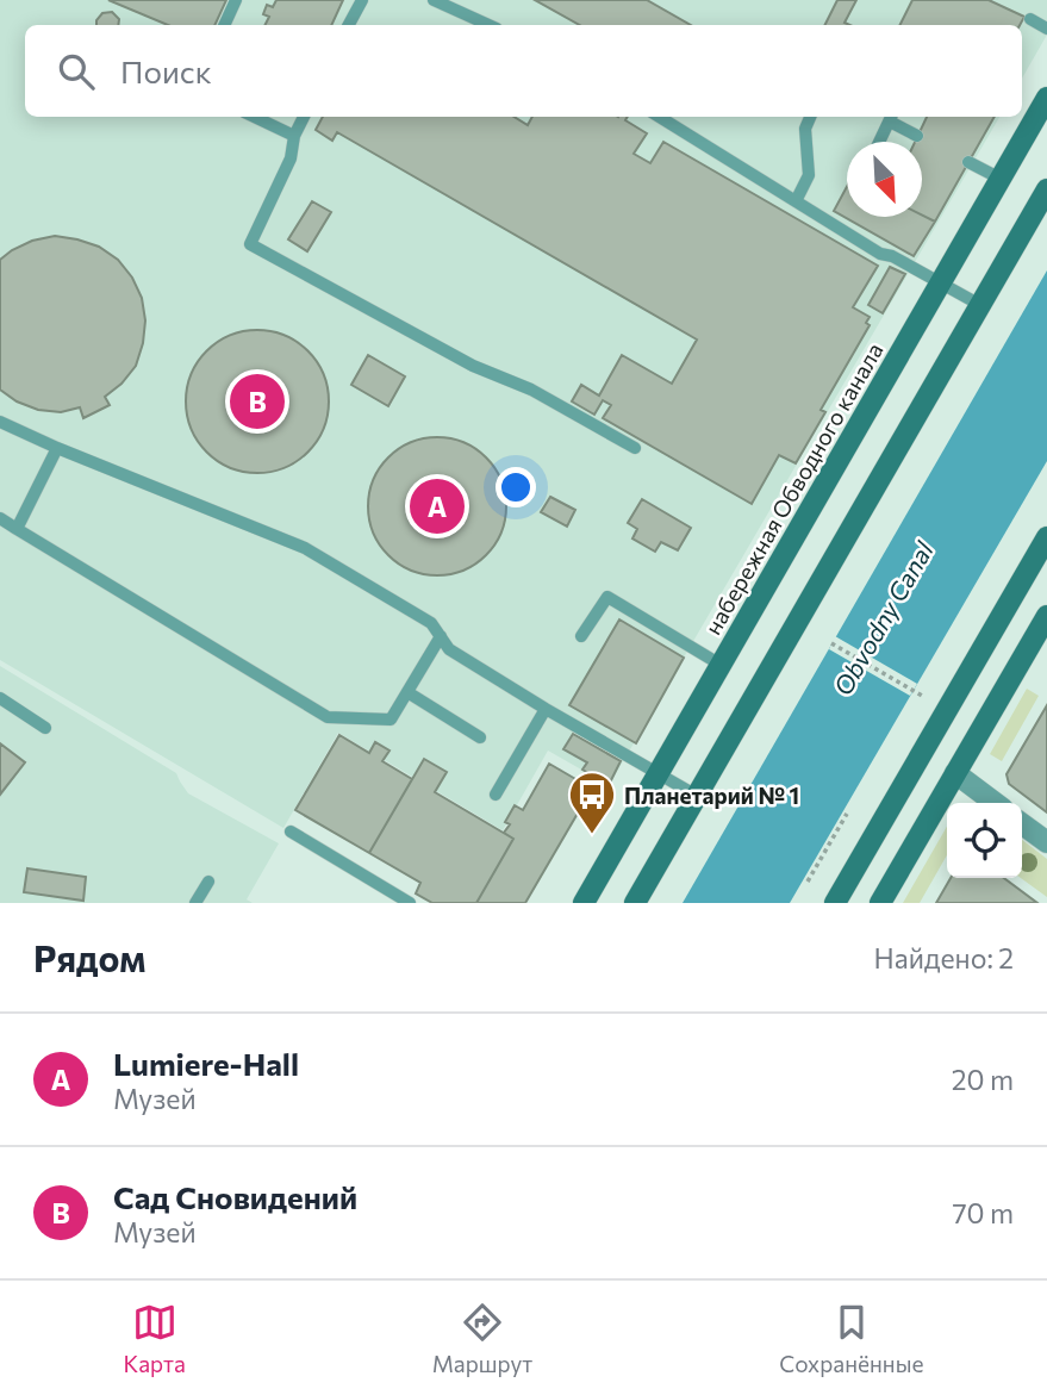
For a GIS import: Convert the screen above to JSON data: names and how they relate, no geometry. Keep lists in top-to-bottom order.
{
  "streets": {
    "main road": ["набережная Обводного канала"]
  },
  "water": ["Obvodny Canal"],
  "places": {
    "bus stop": ["Планетарий № 1"]
  },
  "north": "bottom right",
  "page": {
    "search": "Поиск",
    "pins": ["B", "A"],
    "heading": ["Рядом", "Найдено: 2"],
    "list": [
      {
        "mark": "A",
        "name": "Lumiere-Hall",
        "note": "Музей",
        "value": "20 m"
      },
      {
        "mark": "B",
        "name": "Сад Сновидений",
        "note": "Музей",
        "value": "70 m"
      }
    ],
    "nav": ["Карта", "Маршрут", "Сохранённые"]
  }
}
